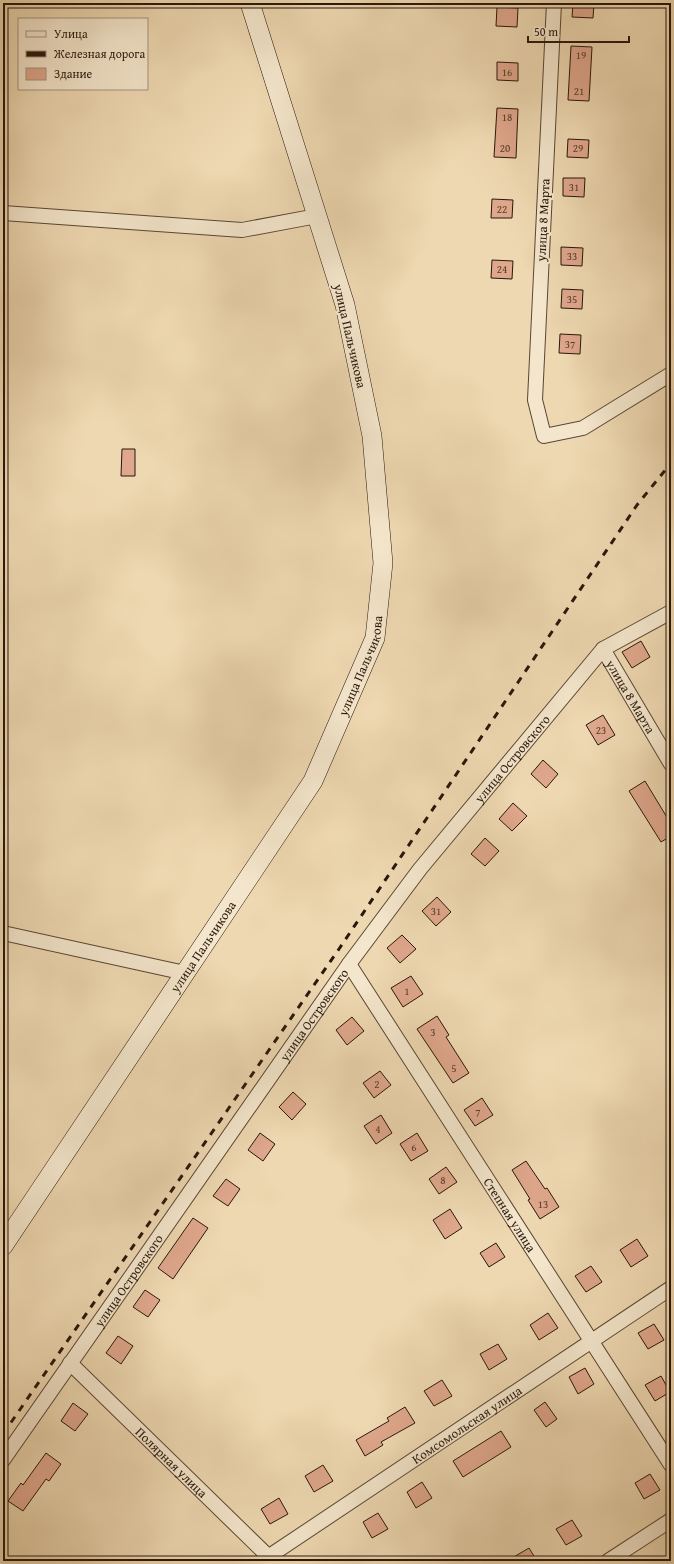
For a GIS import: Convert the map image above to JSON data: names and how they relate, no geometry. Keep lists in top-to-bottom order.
{
  "streets": {
    "street": [
      "улица 8 Марта",
      "улица Пальчикова",
      "улица Островского",
      "Степная улица",
      "Комсомольская улица",
      "Полярная улица"
    ]
  },
  "crossings": [
    ["улица 8 Марта", "улица Островского"],
    ["улица Островского", "Степная улица"],
    ["улица Островского", "Полярная улица"],
    ["Степная улица", "Комсомольская улица"],
    ["Комсомольская улица", "Полярная улица"]
  ],
  "house_numbers": [
    "19",
    "16",
    "21",
    "18",
    "20",
    "29",
    "31",
    "22",
    "33",
    "24",
    "35",
    "37",
    "23",
    "31",
    "1",
    "3",
    "5",
    "2",
    "7",
    "4",
    "6",
    "8",
    "13"
  ],
  "legend": ["Улица", "Железная дорога", "Здание"],
  "scale_bar": "50 m"
}
